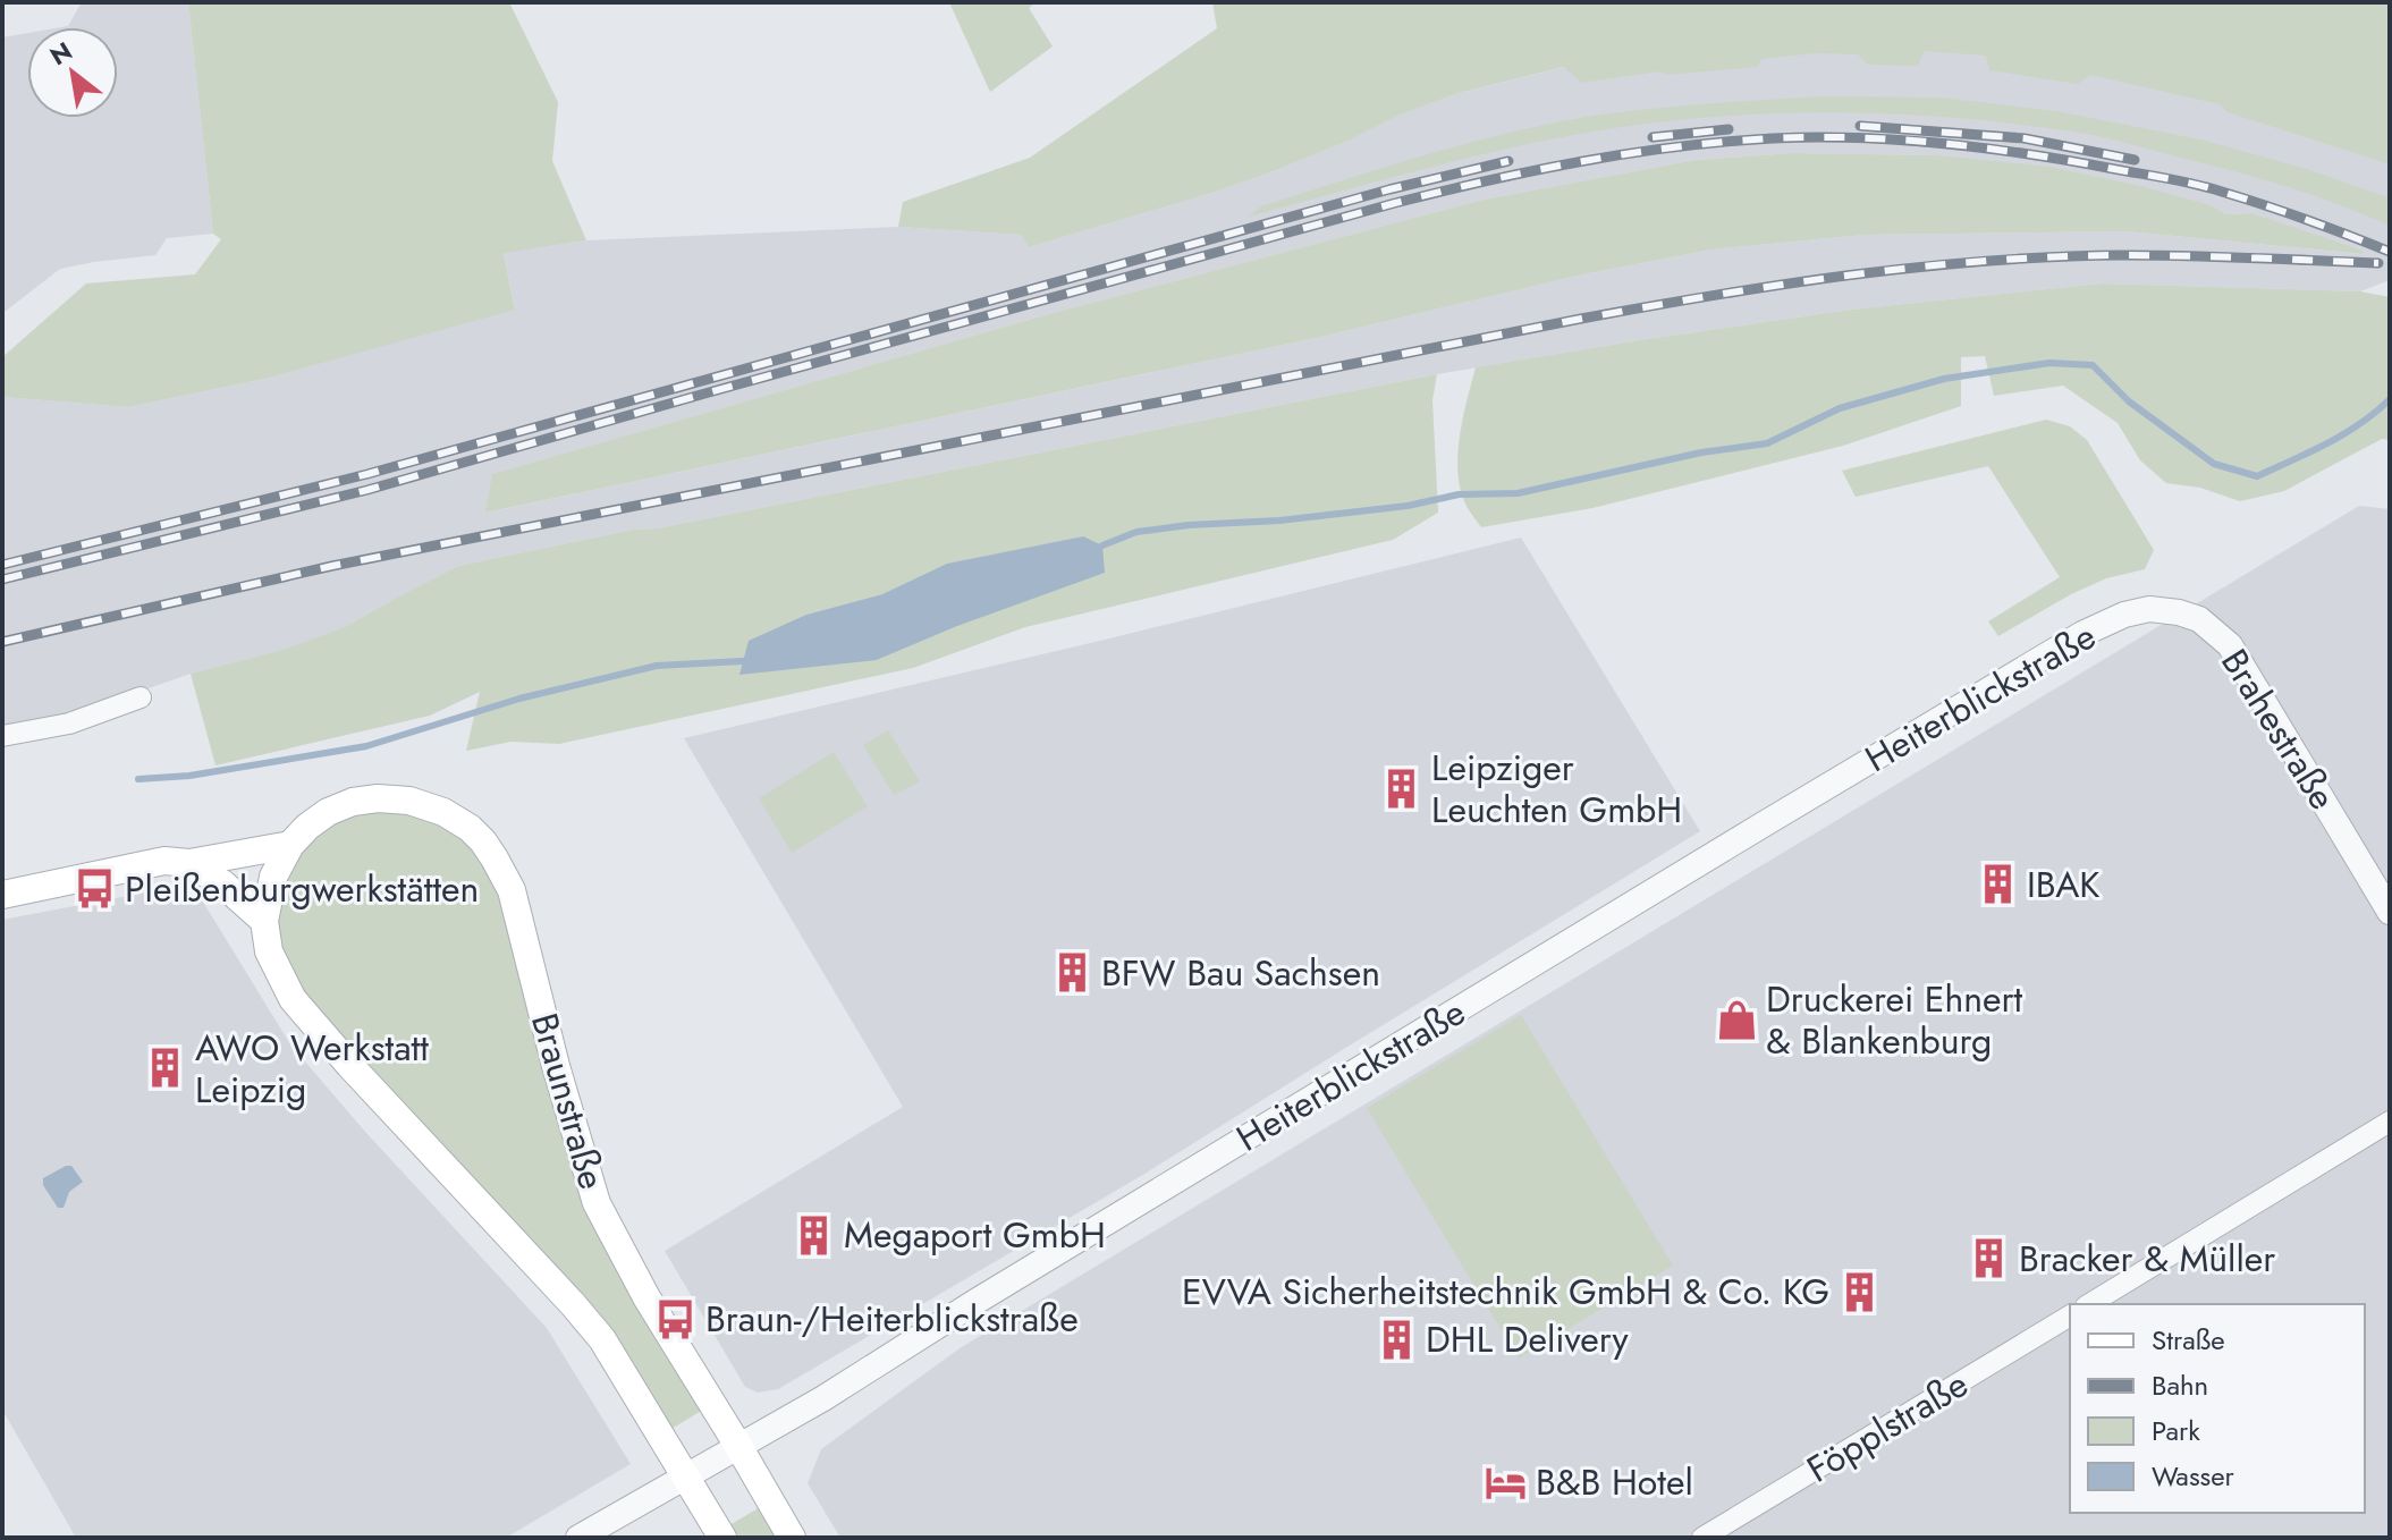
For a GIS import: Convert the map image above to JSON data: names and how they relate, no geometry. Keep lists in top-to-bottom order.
{
  "streets": {
    "main road": ["Braunstraße"],
    "street": ["Heiterblickstraße", "Brahestraße", "Föpplstraße"]
  },
  "crossings": [
    ["Heiterblickstraße", "Brahestraße"],
    ["Heiterblickstraße", "Braunstraße"]
  ],
  "places": {
    "building": [
      "Leipziger Leuchten GmbH",
      "IBAK",
      "BFW Bau Sachsen",
      "AWO Werkstatt Leipzig",
      "Megaport GmbH",
      "Bracker & Müller",
      "EVVA Sicherheitstechnik GmbH & Co. KG",
      "DHL Delivery"
    ],
    "bus stop": ["Pleißenburgwerkstätten", "Braun-/Heiterblickstraße"],
    "shop": ["Druckerei Ehnert & Blankenburg"],
    "hotel": ["B&B Hotel"]
  },
  "legend": [
    "Straße",
    "Bahn",
    "Park",
    "Wasser"
  ],
  "north": "top left"
}
